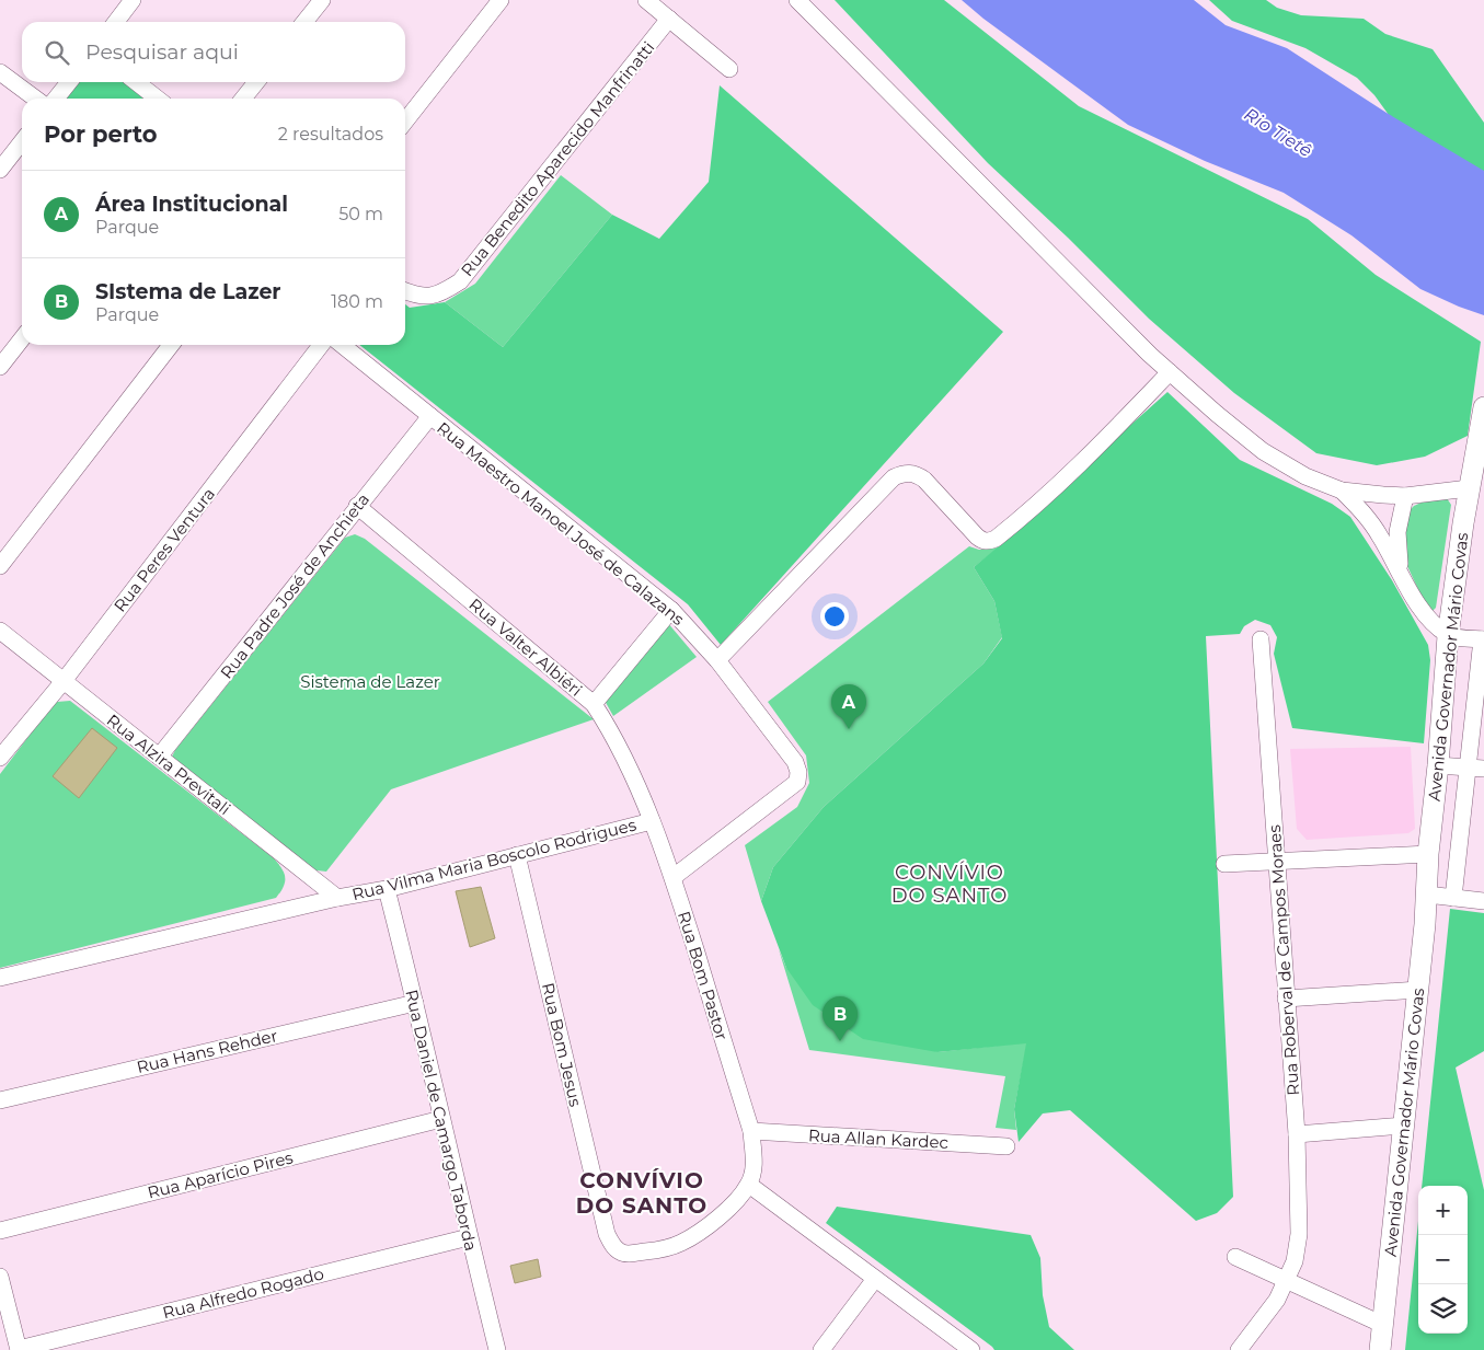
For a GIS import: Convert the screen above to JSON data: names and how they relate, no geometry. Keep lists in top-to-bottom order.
{
  "streets": {
    "main road": ["Avenida Governador Mário Covas"],
    "street": [
      "Rua Benedito Aparecido Manfrinatti",
      "Rua Maestro Manoel José de Calazans",
      "Rua Peres Ventura",
      "Rua Padre José de Anchieta",
      "Rua Valter Albiéri",
      "Rua Alzira Previtali",
      "Rua Vilma Maria Boscolo Rodrigues",
      "Rua Roberval de Campos Moraes",
      "Rua Bom Pastor",
      "Rua Bom Jesus",
      "Rua Hans Rehder",
      "Rua Daniel de Camargo Taborda",
      "Rua Allan Kardec",
      "Rua Aparício Pires",
      "Rua Alfredo Rogado"
    ]
  },
  "crossings": [
    ["Rua Maestro Manoel José de Calazans", "Rua Padre José de Anchieta"],
    ["Rua Maestro Manoel José de Calazans", "Rua Bom Pastor"],
    ["Rua Peres Ventura", "Rua Alzira Previtali"],
    ["Rua Padre José de Anchieta", "Rua Valter Albiéri"],
    ["Rua Padre José de Anchieta", "Rua Alzira Previtali"],
    ["Rua Valter Albiéri", "Rua Vilma Maria Boscolo Rodrigues"],
    ["Rua Valter Albiéri", "Rua Bom Pastor"],
    ["Rua Alzira Previtali", "Rua Vilma Maria Boscolo Rodrigues"],
    ["Rua Vilma Maria Boscolo Rodrigues", "Rua Bom Pastor"],
    ["Rua Vilma Maria Boscolo Rodrigues", "Rua Bom Jesus"],
    ["Rua Vilma Maria Boscolo Rodrigues", "Rua Daniel de Camargo Taborda"],
    ["Rua Bom Pastor", "Rua Bom Jesus"],
    ["Rua Bom Pastor", "Rua Allan Kardec"],
    ["Rua Hans Rehder", "Rua Daniel de Camargo Taborda"],
    ["Rua Daniel de Camargo Taborda", "Rua Aparício Pires"],
    ["Rua Daniel de Camargo Taborda", "Rua Alfredo Rogado"]
  ],
  "districts": ["CONVÍVIO DO SANTO", "CONVÍVIO DO SANTO"],
  "water": ["Rio Tietê"],
  "parks": ["Sistema de Lazer"],
  "page": {
    "search": "Pesquisar aqui",
    "heading": ["Por perto", "2 resultados"],
    "list": [
      {
        "mark": "A",
        "name": "Área Institucional",
        "note": "Parque",
        "value": "50 m"
      },
      {
        "mark": "B",
        "name": "SIstema de Lazer",
        "note": "Parque",
        "value": "180 m"
      }
    ],
    "pins": ["A", "B"],
    "map_buttons": ["+", "−"]
  }
}
